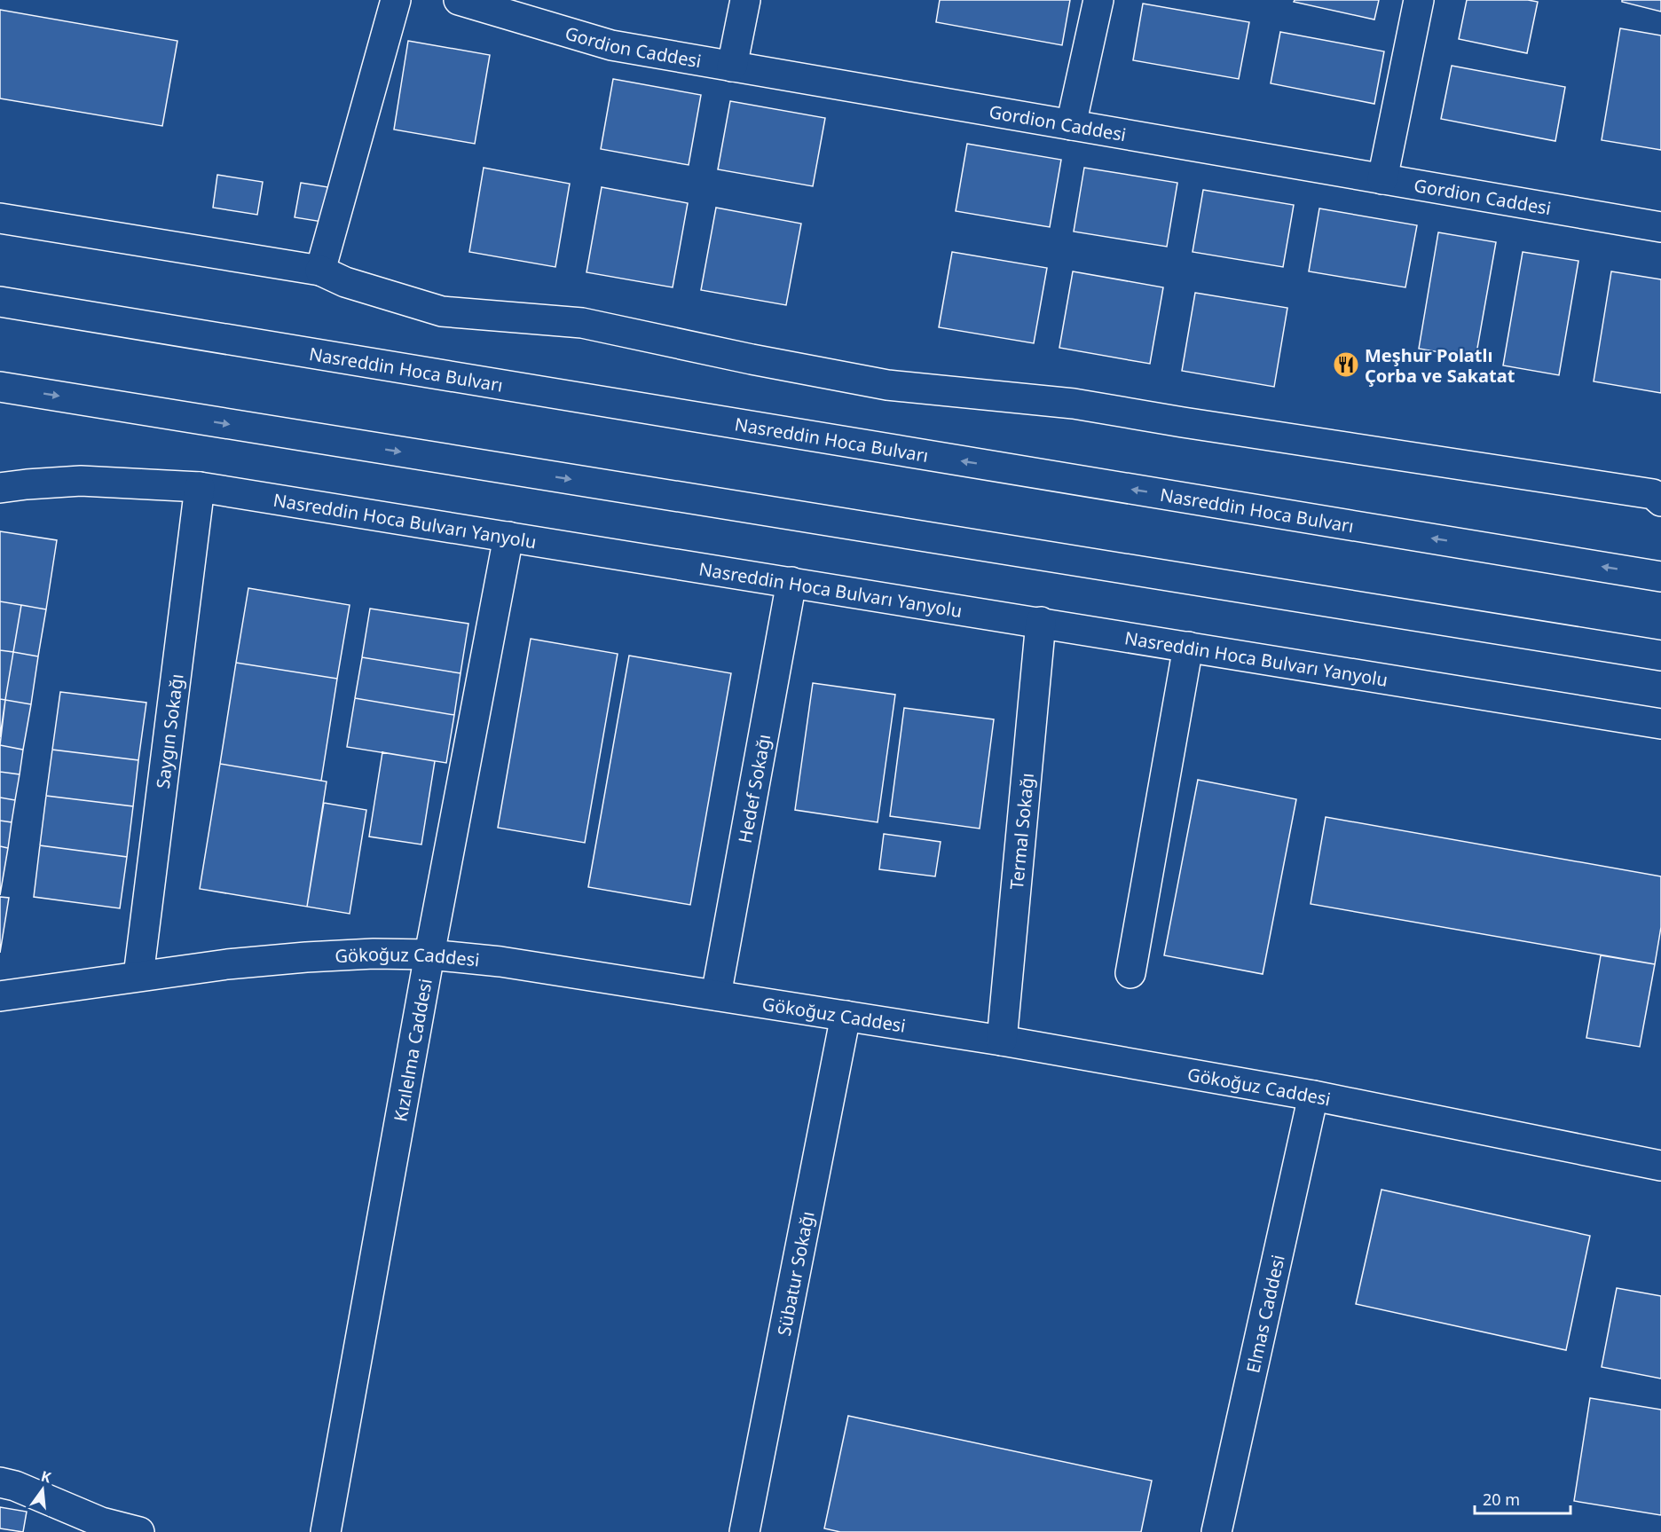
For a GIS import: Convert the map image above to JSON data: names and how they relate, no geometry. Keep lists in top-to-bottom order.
{
  "streets": {
    "main road": [
      "Gordion Caddesi",
      "Nasreddin Hoca Bulvarı",
      "Nasreddin Hoca Bulvarı Yanyolu",
      "Saygın Sokağı",
      "Hedef Sokağı",
      "Termal Sokağı",
      "Gökoğuz Caddesi",
      "Kızılelma Caddesi",
      "Sübatur Sokağı",
      "Elmas Caddesi"
    ]
  },
  "crossings": [
    ["Nasreddin Hoca Bulvarı Yanyolu", "Saygın Sokağı"],
    ["Nasreddin Hoca Bulvarı Yanyolu", "Hedef Sokağı"],
    ["Nasreddin Hoca Bulvarı Yanyolu", "Termal Sokağı"],
    ["Nasreddin Hoca Bulvarı Yanyolu", "Kızılelma Caddesi"],
    ["Saygın Sokağı", "Gökoğuz Caddesi"],
    ["Hedef Sokağı", "Gökoğuz Caddesi"],
    ["Termal Sokağı", "Gökoğuz Caddesi"],
    ["Gökoğuz Caddesi", "Kızılelma Caddesi"],
    ["Gökoğuz Caddesi", "Sübatur Sokağı"],
    ["Gökoğuz Caddesi", "Elmas Caddesi"]
  ],
  "places": {
    "restaurant": ["Meşhur Polatlı Çorba ve Sakatat"]
  },
  "scale_bar": "20 m",
  "north": "top"
}
